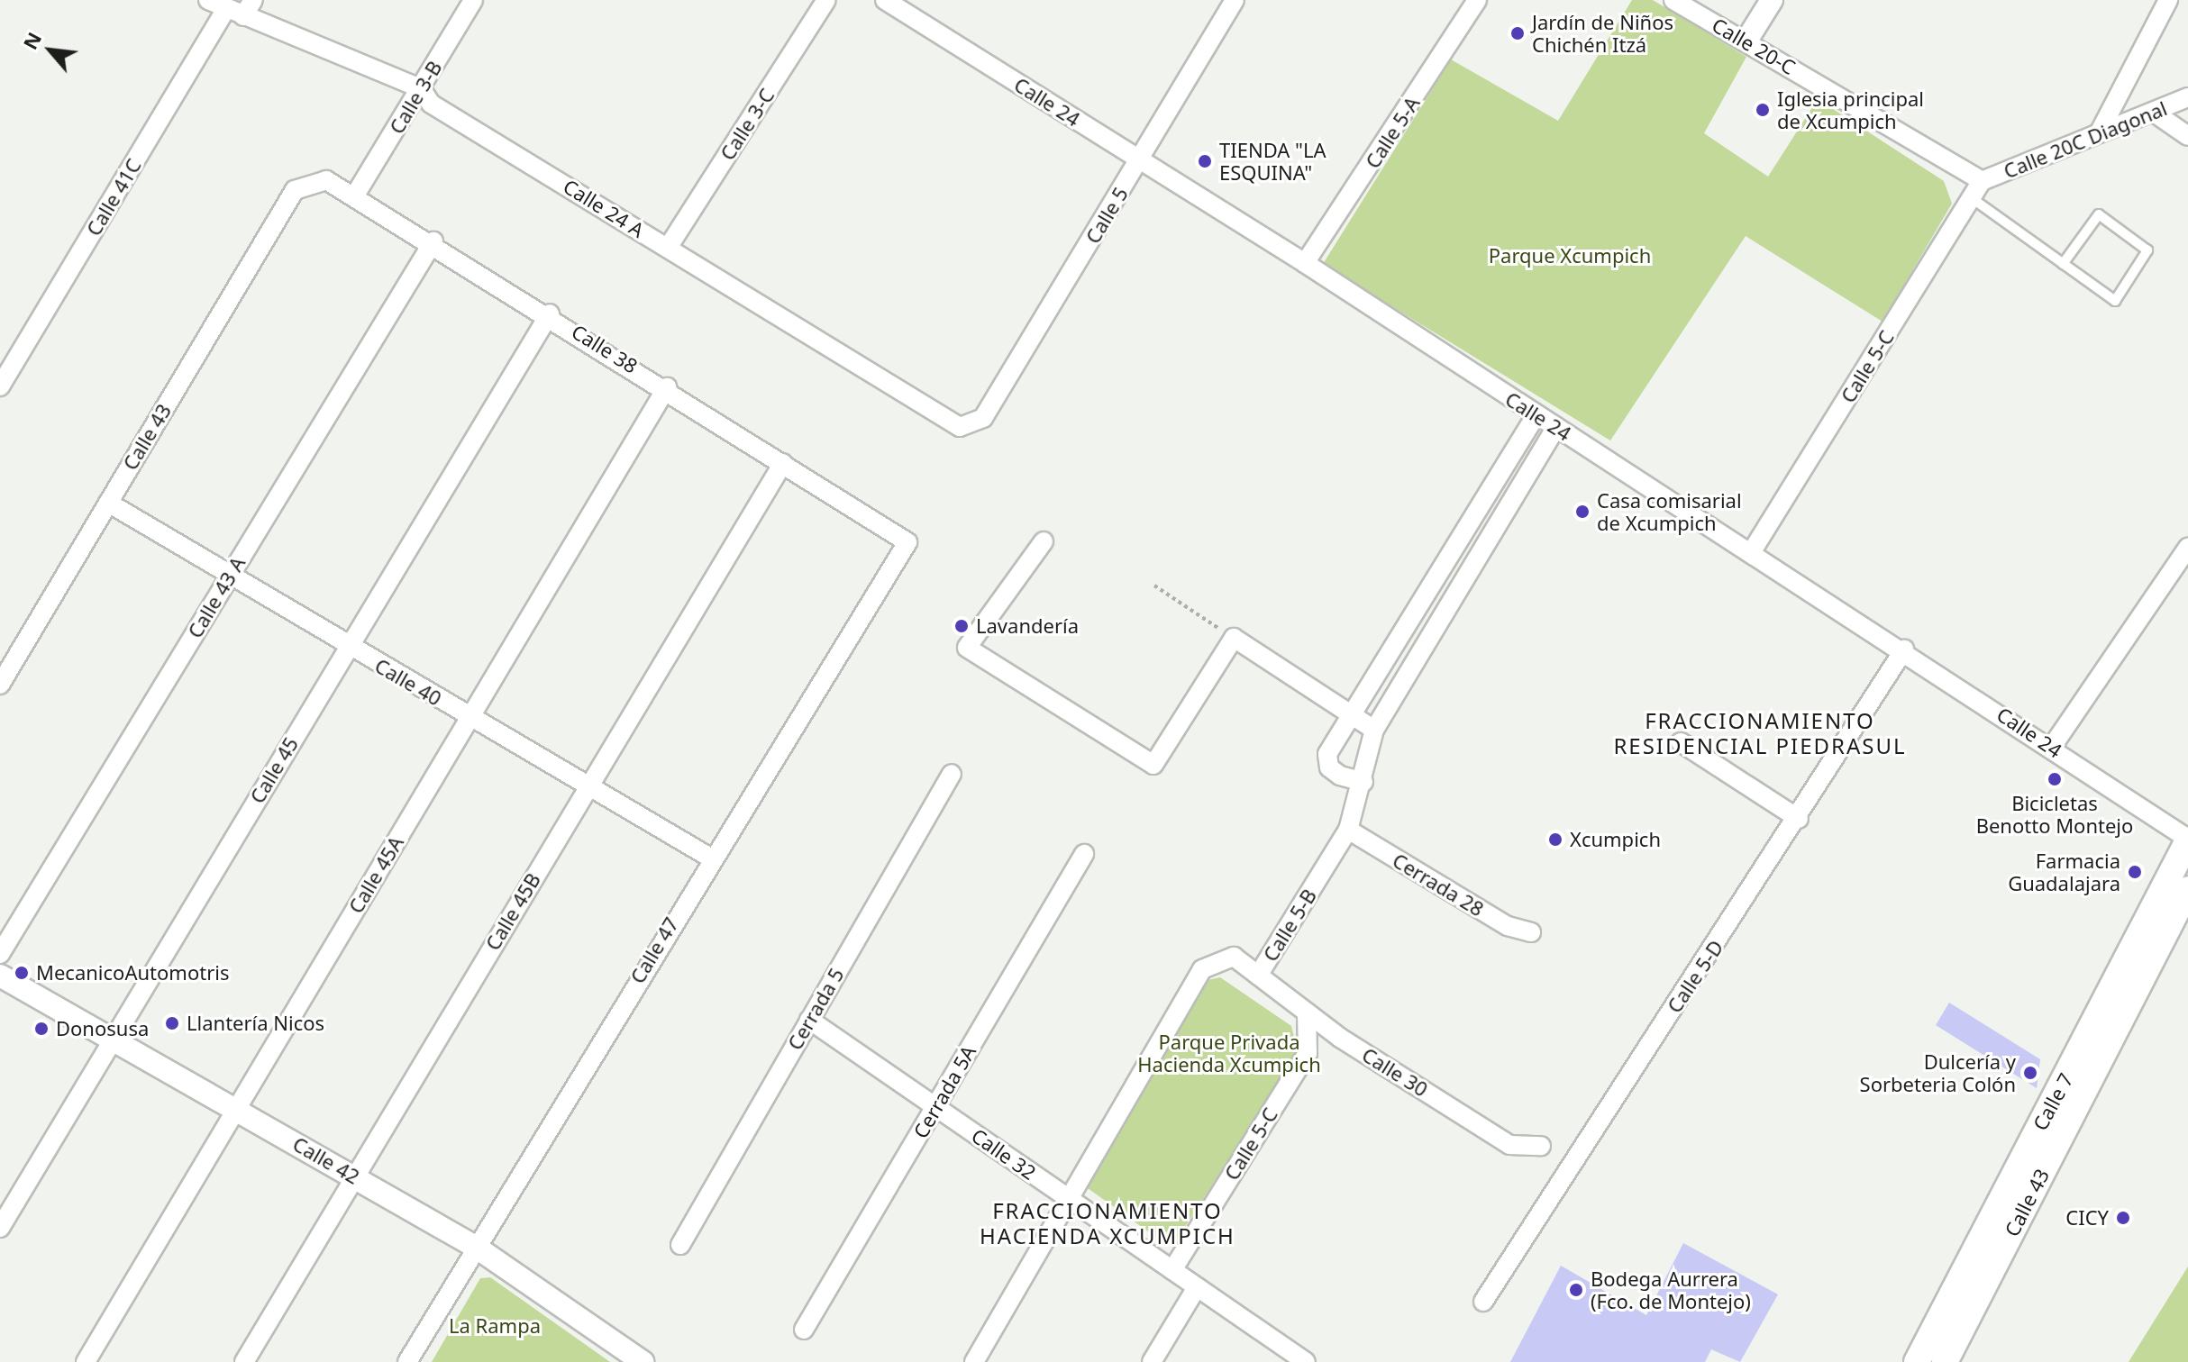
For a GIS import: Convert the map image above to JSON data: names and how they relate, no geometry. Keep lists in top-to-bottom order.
{
  "streets": {
    "main road": ["Calle 43", "Calle 7"],
    "street": [
      "Calle 20-C",
      "Calle 3-B",
      "Calle 24",
      "Calle 3-C",
      "Calle 5-A",
      "Calle 20C Diagonal",
      "Calle 41C",
      "Calle 24 A",
      "Calle 5",
      "Calle 38",
      "Calle 5-C",
      "Calle 43 A",
      "Calle 40",
      "Calle 45",
      "Calle 45A",
      "Cerrada 28",
      "Calle 45B",
      "Calle 5-B",
      "Calle 47",
      "Calle 5-D",
      "Cerrada 5",
      "Calle 30",
      "Cerrada 5A",
      "Calle 32",
      "Calle 42"
    ]
  },
  "crossings": [
    ["Calle 20-C", "Calle 20C Diagonal"],
    ["Calle 20-C", "Calle 5-C"],
    ["Calle 3-B", "Calle 24 A"],
    ["Calle 3-B", "Calle 38"],
    ["Calle 24", "Calle 5-A"],
    ["Calle 24", "Calle 5"],
    ["Calle 24", "Calle 5-C"],
    ["Calle 24", "Calle 5-B"],
    ["Calle 24", "Calle 5-D"],
    ["Calle 24", "Calle 7"],
    ["Calle 3-C", "Calle 24 A"],
    ["Calle 20C Diagonal", "Calle 5-C"],
    ["Calle 41C", "Calle 24 A"],
    ["Calle 24 A", "Calle 5"],
    ["Calle 38", "Calle 43"],
    ["Calle 38", "Calle 43 A"],
    ["Calle 38", "Calle 45"],
    ["Calle 38", "Calle 45A"],
    ["Calle 38", "Calle 45B"],
    ["Calle 38", "Calle 47"],
    ["Calle 5-C", "Calle 30"],
    ["Calle 5-C", "Calle 32"],
    ["Calle 43", "Calle 40"],
    ["Calle 43 A", "Calle 40"],
    ["Calle 40", "Calle 45"],
    ["Calle 40", "Calle 45A"],
    ["Calle 40", "Calle 45B"],
    ["Calle 40", "Calle 47"],
    ["Calle 45", "Calle 42"],
    ["Calle 45A", "Calle 42"],
    ["Cerrada 28", "Calle 5-B"],
    ["Calle 45B", "Calle 42"],
    ["Calle 5-B", "Calle 30"],
    ["Calle 5-B", "Calle 32"],
    ["Calle 47", "Calle 42"],
    ["Cerrada 5", "Calle 32"],
    ["Cerrada 5A", "Calle 32"]
  ],
  "districts": ["FRACCIONAMIENTO RESIDENCIAL PIEDRASUL", "FRACCIONAMIENTO HACIENDA XCUMPICH"],
  "parks": ["Parque Xcumpich", "Parque Privada Hacienda Xcumpich", "La Rampa"],
  "places": [
    "Jardín de Niños Chichén Itzá",
    "Iglesia principal de Xcumpich",
    "TIENDA \"LA ESQUINA\"",
    "Casa comisarial de Xcumpich",
    "Lavandería",
    "Bicicletas Benotto Montejo",
    "Xcumpich",
    "Farmacia Guadalajara",
    "MecanicoAutomotris",
    "Llantería Nicos",
    "Donosusa",
    "Dulcería y Sorbeteria Colón",
    "CICY",
    "Bodega Aurrera (Fco. de Montejo)"
  ],
  "north": "top left"
}
